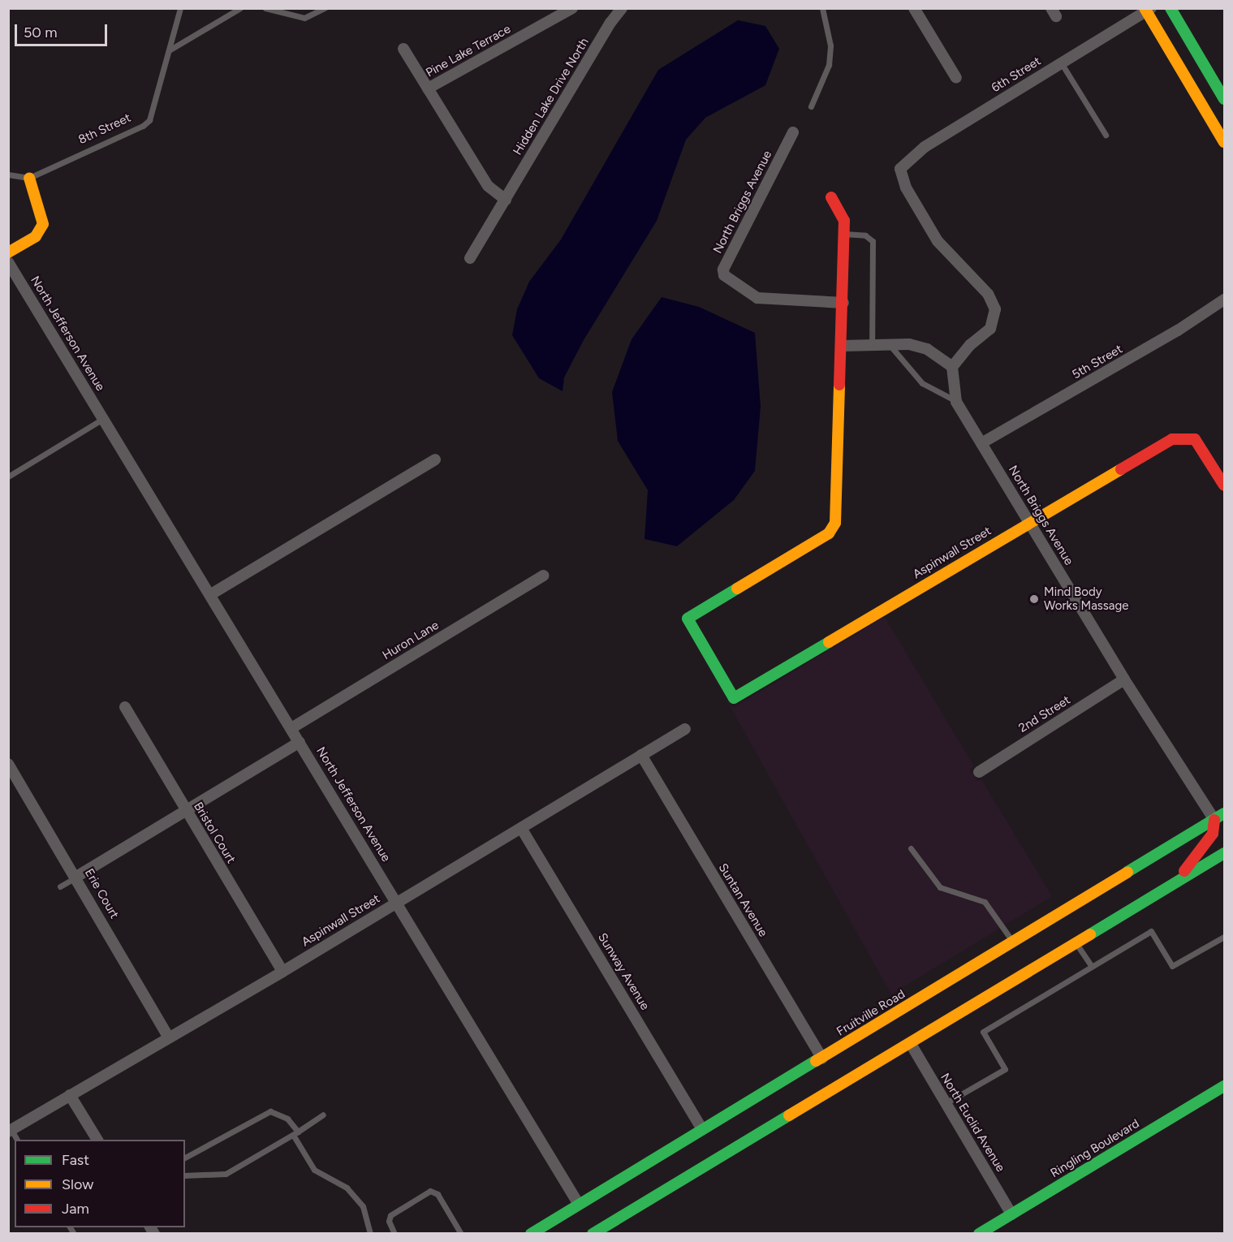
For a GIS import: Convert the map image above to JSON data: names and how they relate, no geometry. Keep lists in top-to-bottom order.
{
  "streets": {
    "main road": ["Aspinwall Street", "Fruitville Road", "Ringling Boulevard"],
    "street": [
      "Pine Lake Terrace",
      "6th Street",
      "Hidden Lake Drive North",
      "North Briggs Avenue",
      "North Jefferson Avenue",
      "5th Street",
      "Huron Lane",
      "2nd Street",
      "Bristol Court",
      "Erie Court",
      "Suntan Avenue",
      "Sunway Avenue",
      "North Euclid Avenue"
    ],
    "lane": ["8th Street"]
  },
  "crossings": [
    ["Pine Lake Terrace", "Hidden Lake Drive North"],
    ["6th Street", "North Briggs Avenue"],
    ["North Briggs Avenue", "5th Street"],
    ["North Briggs Avenue", "Aspinwall Street"],
    ["North Briggs Avenue", "2nd Street"],
    ["North Briggs Avenue", "Fruitville Road"],
    ["North Jefferson Avenue", "Aspinwall Street"],
    ["North Jefferson Avenue", "Huron Lane"],
    ["North Jefferson Avenue", "Fruitville Road"],
    ["Aspinwall Street", "Bristol Court"],
    ["Aspinwall Street", "Erie Court"],
    ["Aspinwall Street", "Suntan Avenue"],
    ["Aspinwall Street", "Sunway Avenue"],
    ["Suntan Avenue", "Fruitville Road"],
    ["Sunway Avenue", "Fruitville Road"],
    ["North Euclid Avenue", "Ringling Boulevard"]
  ],
  "places": ["Mind Body Works Massage"],
  "legend": ["Fast", "Slow", "Jam"],
  "scale_bar": "50 m"
}
